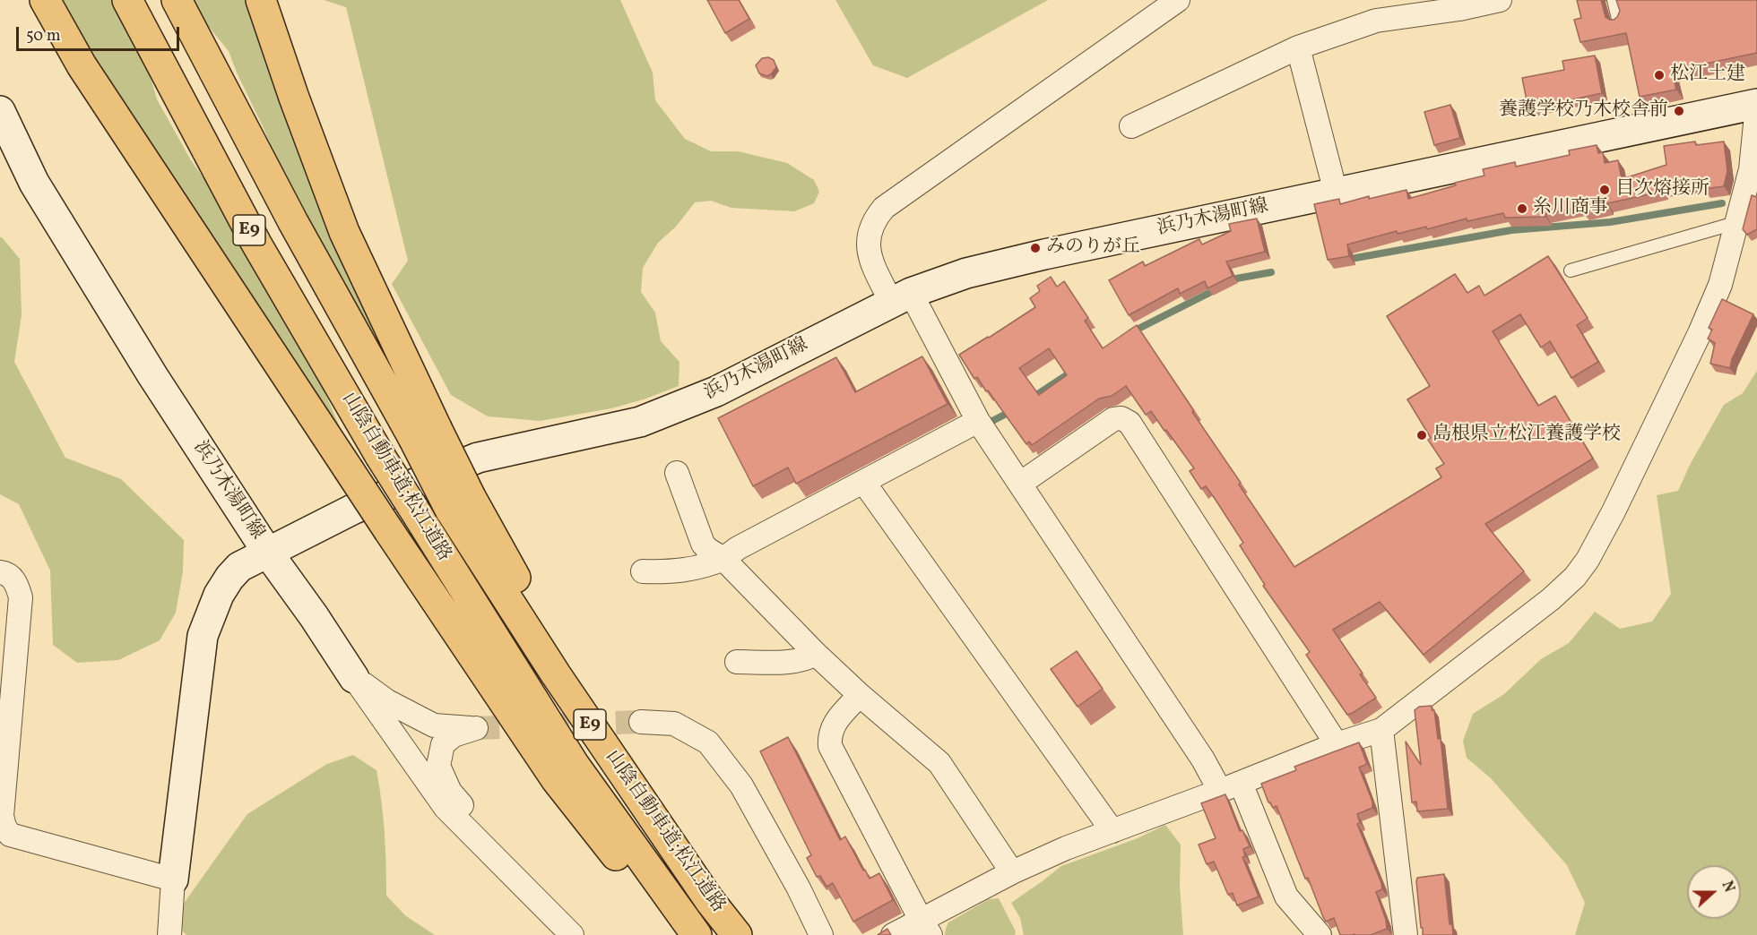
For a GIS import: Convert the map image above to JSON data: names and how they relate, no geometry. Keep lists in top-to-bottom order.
{
  "streets": {
    "highway": ["E9", "山陰自動車道;松江道路"],
    "main road": ["浜乃木湯町線"]
  },
  "places": [
    "松江土建",
    "養護学校乃木校舎前",
    "目次熔接所",
    "糸川商事",
    "みのりが丘",
    "島根県立松江養護学校"
  ],
  "scale_bar": "50 m",
  "north": "right"
}
